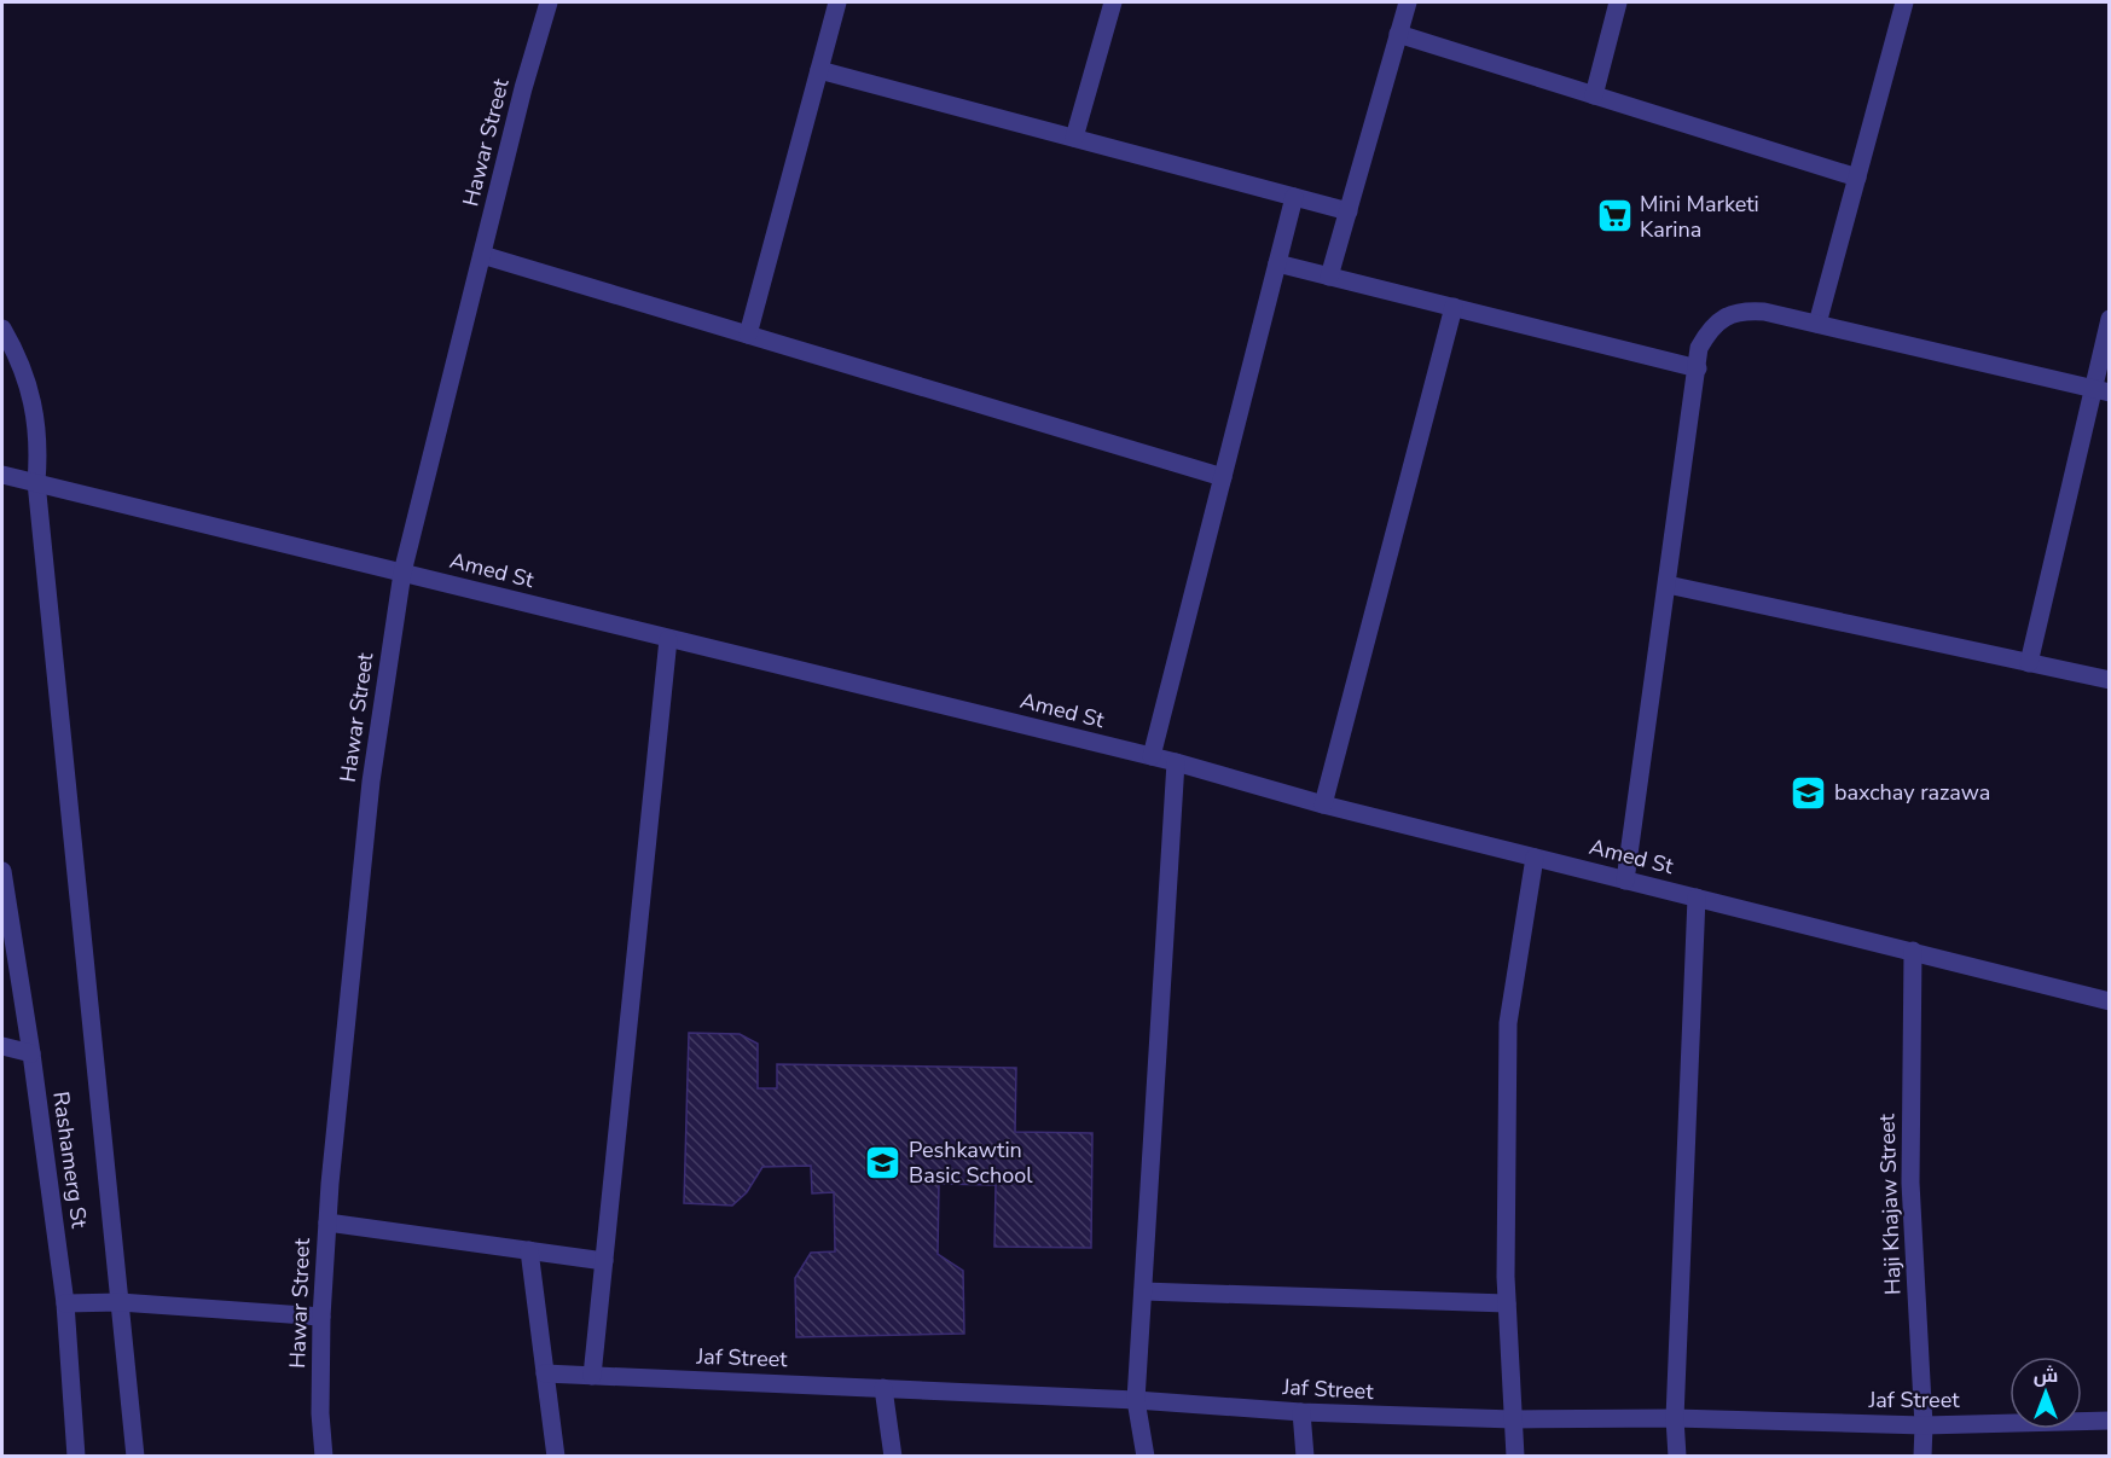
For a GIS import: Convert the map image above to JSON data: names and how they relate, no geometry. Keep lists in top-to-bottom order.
{
  "streets": {
    "street": [
      "Hawar Street",
      "Amed St",
      "Rashamerg St",
      "‌Haji Khajaw Street",
      "Jaf Street"
    ]
  },
  "crossings": [
    ["Hawar Street", "Amed St"],
    ["Amed St", "‌Haji Khajaw Street"],
    ["‌Haji Khajaw Street", "Jaf Street"]
  ],
  "places": {
    "supermarket": ["Mini Marketi Karina"],
    "school or university": ["baxchay razawa", "Peshkawtin Basic School"]
  },
  "north": "top"
}
